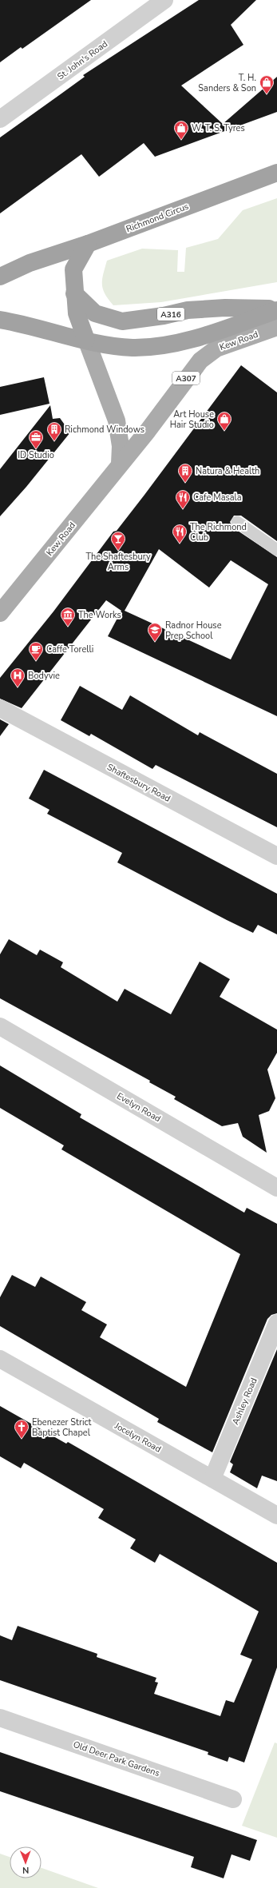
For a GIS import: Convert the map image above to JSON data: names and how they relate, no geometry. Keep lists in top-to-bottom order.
{
  "streets": {
    "highway": ["Richmond Circus", "A316"],
    "main road": ["Kew Road", "A307"],
    "street": [
      "St. John's Road",
      "Shaftesbury Road",
      "Evelyn Road",
      "Ashley Road",
      "Jocelyn Road",
      "Old Deer Park Gardens"
    ]
  },
  "crossings": [
    ["Ashley Road", "Jocelyn Road"]
  ],
  "places": {
    "shop": ["T. H. Sanders & Son", "W. T. S. Tyres", "Art House Hair Studio"],
    "building": ["Richmond Windows", "Natura & Health"],
    "office": ["ID Studio"],
    "restaurant": ["Cafe Masala", "The Richmond Club"],
    "bar": ["The Shaftesbury Arms"],
    "museum": ["The Works"],
    "school or university": ["Radnor House Prep School"],
    "cafe": ["Caffe Torelli"],
    "hospital": ["Bodyvie"],
    "church": ["Ebenezer Strict Baptist Chapel"]
  },
  "north": "bottom"
}
